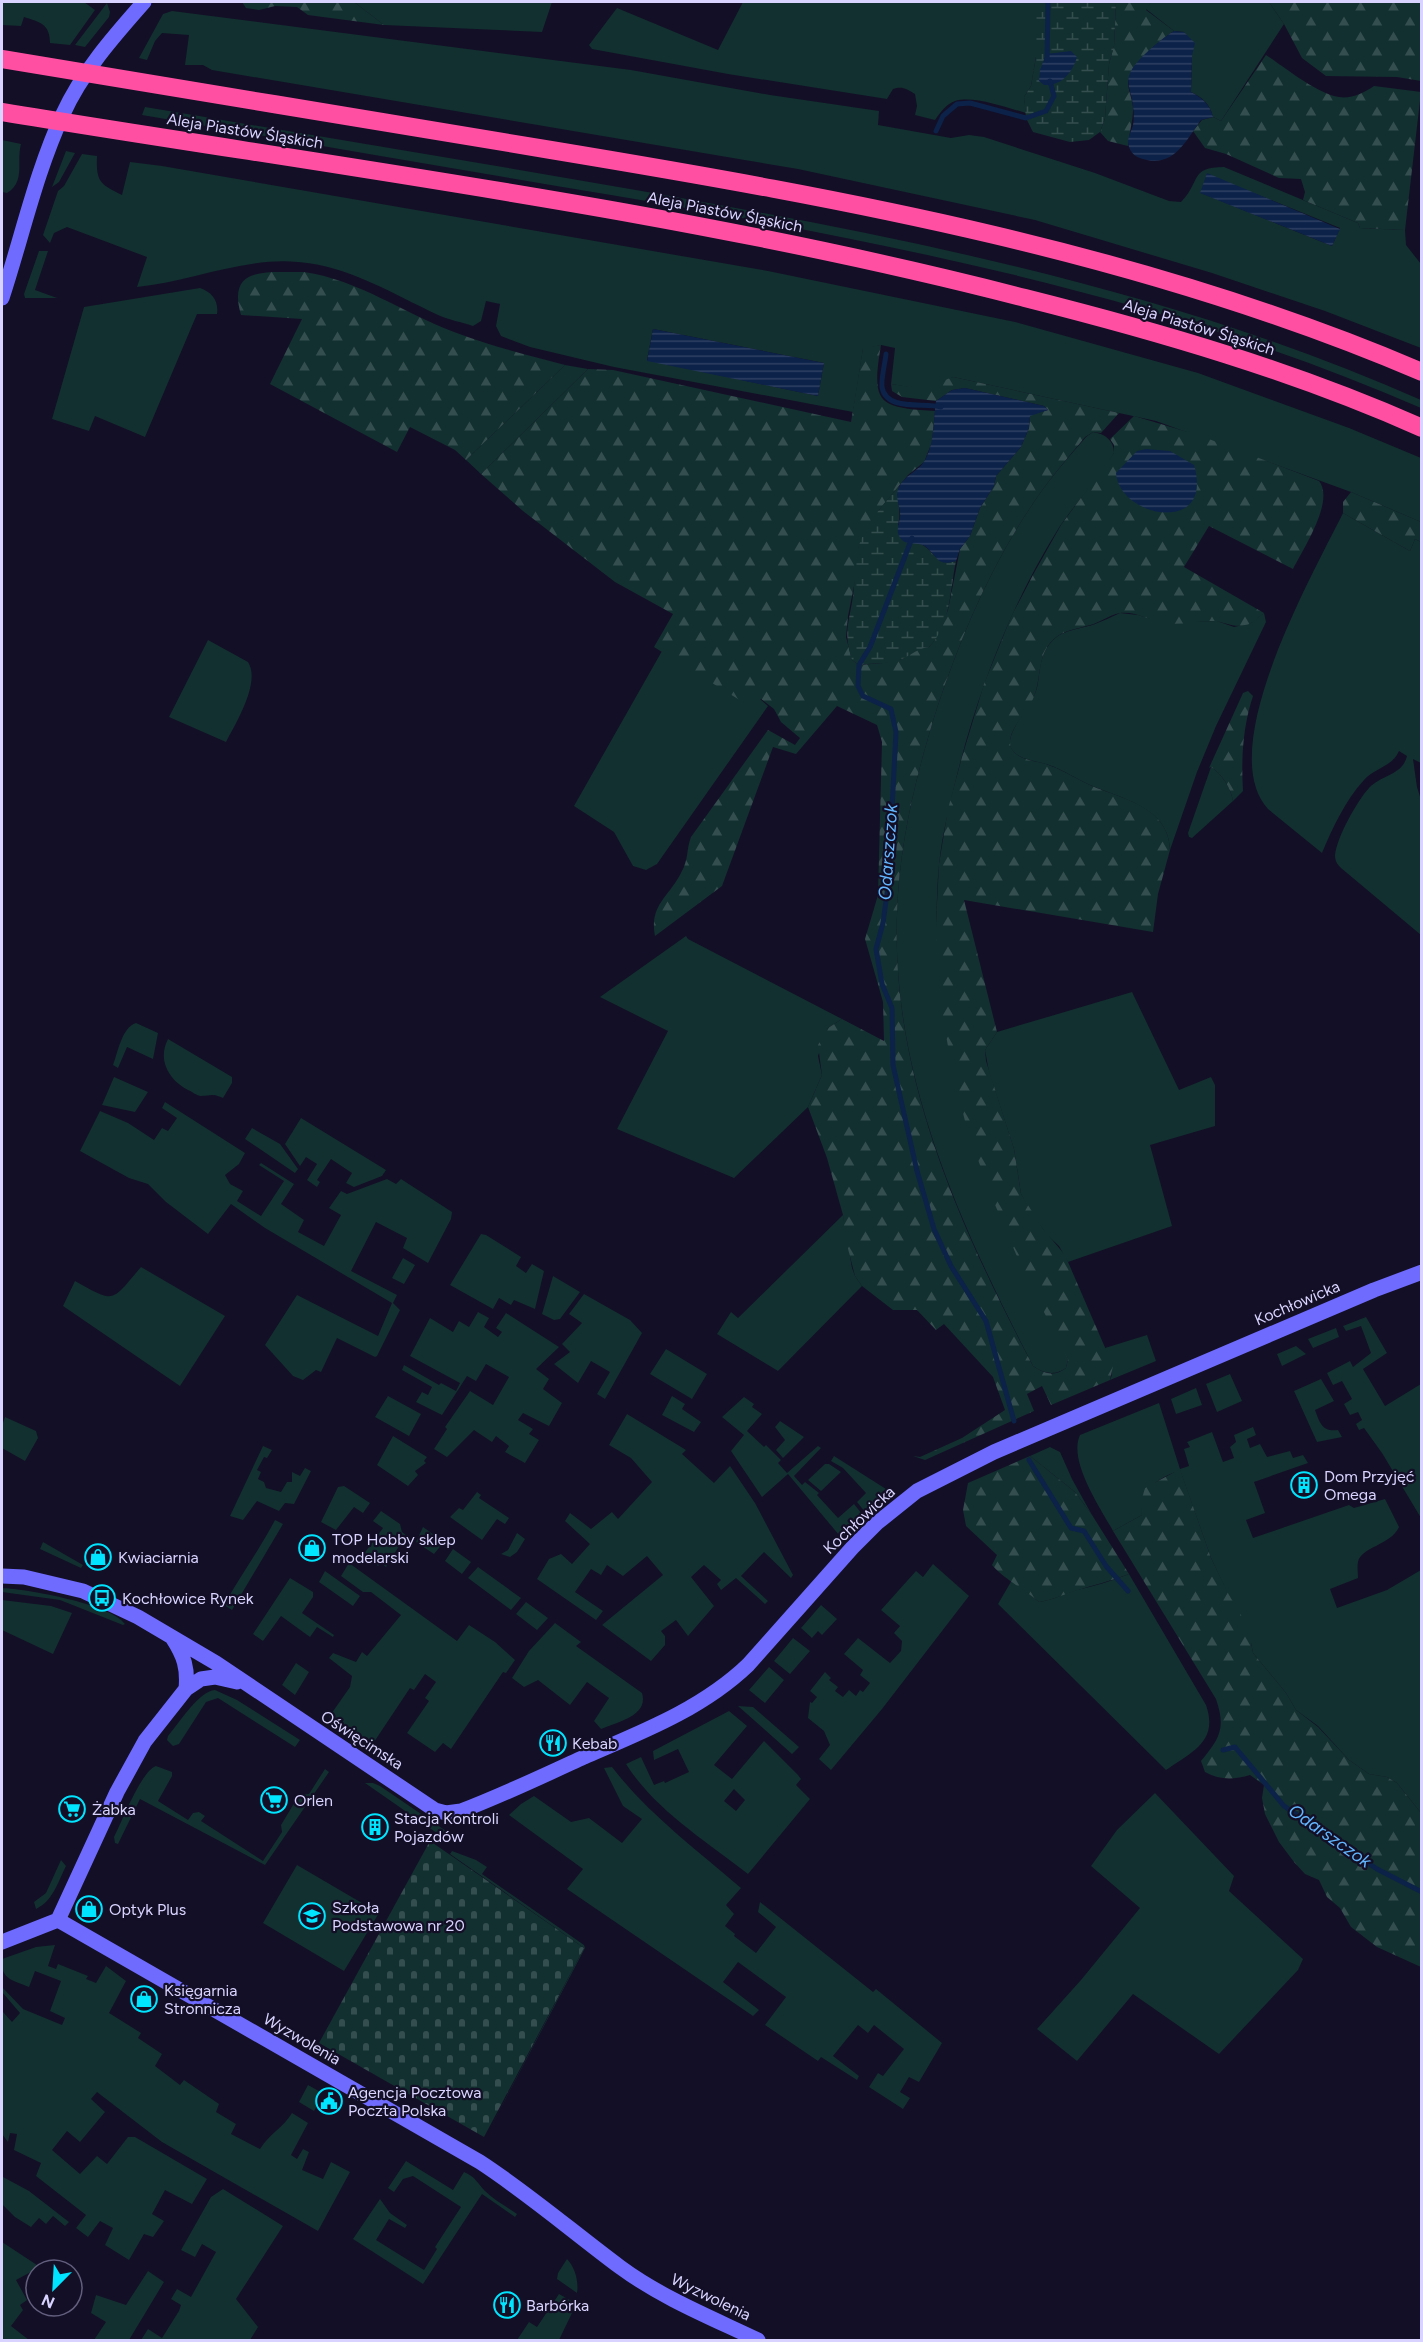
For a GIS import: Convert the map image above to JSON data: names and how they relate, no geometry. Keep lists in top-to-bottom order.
{
  "streets": {
    "highway": ["Aleja Piastów Śląskich"],
    "street": ["Kochłowicka", "Oświęcimska", "Wyzwolenia"]
  },
  "crossings": [
    ["Kochłowicka", "Oświęcimska"]
  ],
  "water": ["Odarszczok"],
  "places": {
    "building": ["Dom Przyjęć Omega", "Stacja Kontroli Pojazdów"],
    "shop": [
      "TOP Hobby sklep modelarski",
      "Kwiaciarnia",
      "Optyk Plus",
      "Księgarnia Stronnicza"
    ],
    "bus stop": ["Kochłowice Rynek"],
    "restaurant": ["Kebab", "Barbórka"],
    "supermarket": ["Orlen", "Żabka"],
    "school or university": ["Szkoła Podstawowa nr 20"],
    "public building": ["Agencja Pocztowa Poczta Polska"]
  },
  "north": "bottom left"
}
